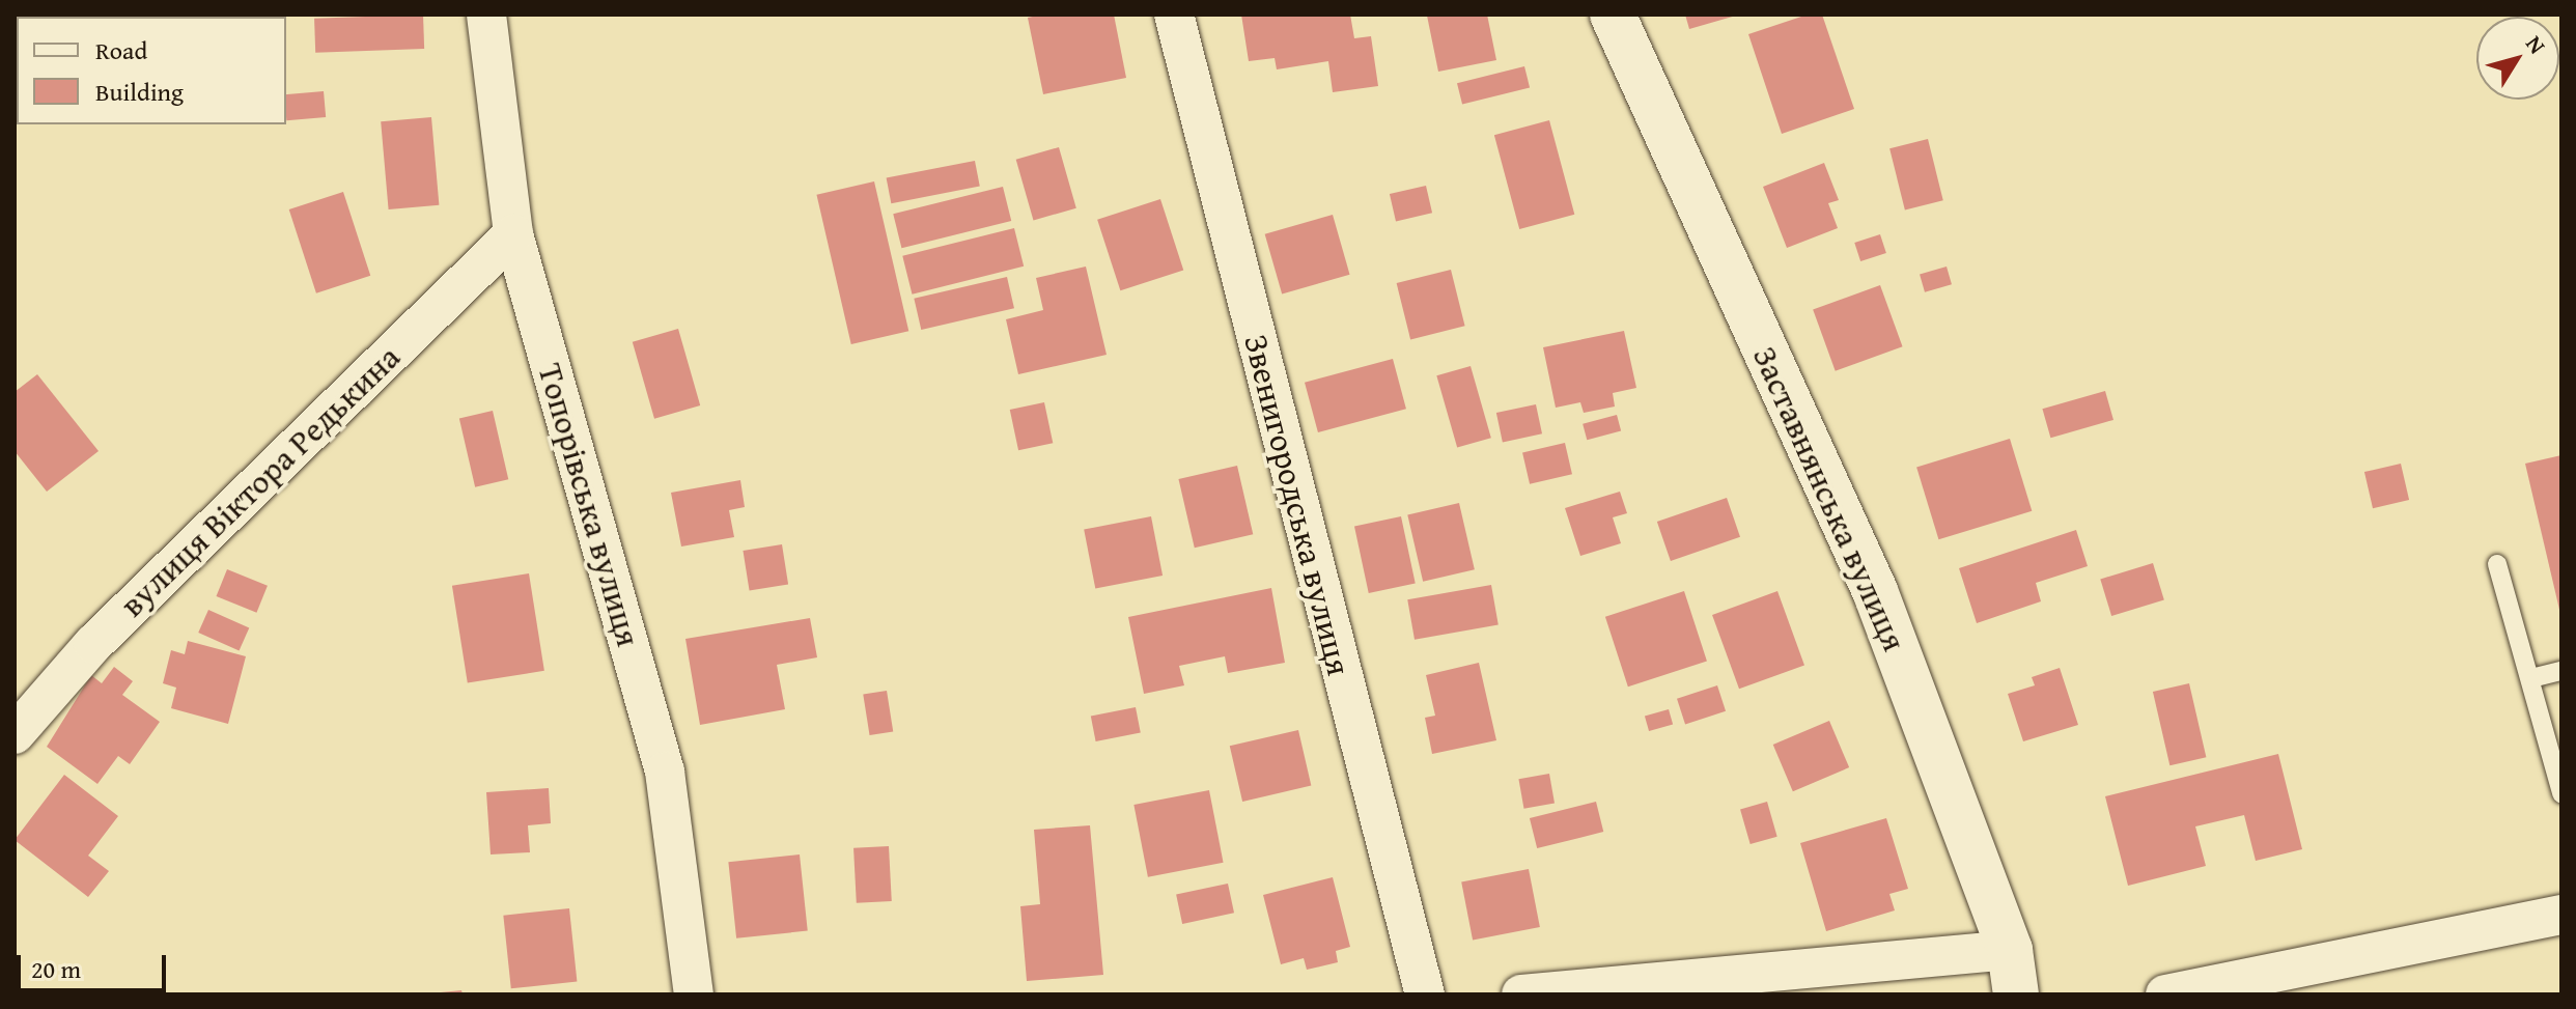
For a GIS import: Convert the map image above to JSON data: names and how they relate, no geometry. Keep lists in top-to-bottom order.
{
  "streets": {
    "street": [
      "вулиця Віктора Редькина",
      "Заставнянська вулиця",
      "Топорівська вулиця",
      "Звенигородська вулиця"
    ]
  },
  "crossings": [
    ["вулиця Віктора Редькина", "Топорівська вулиця"]
  ],
  "legend": ["Road", "Building"],
  "scale_bar": "20 m",
  "north": "top right"
}
